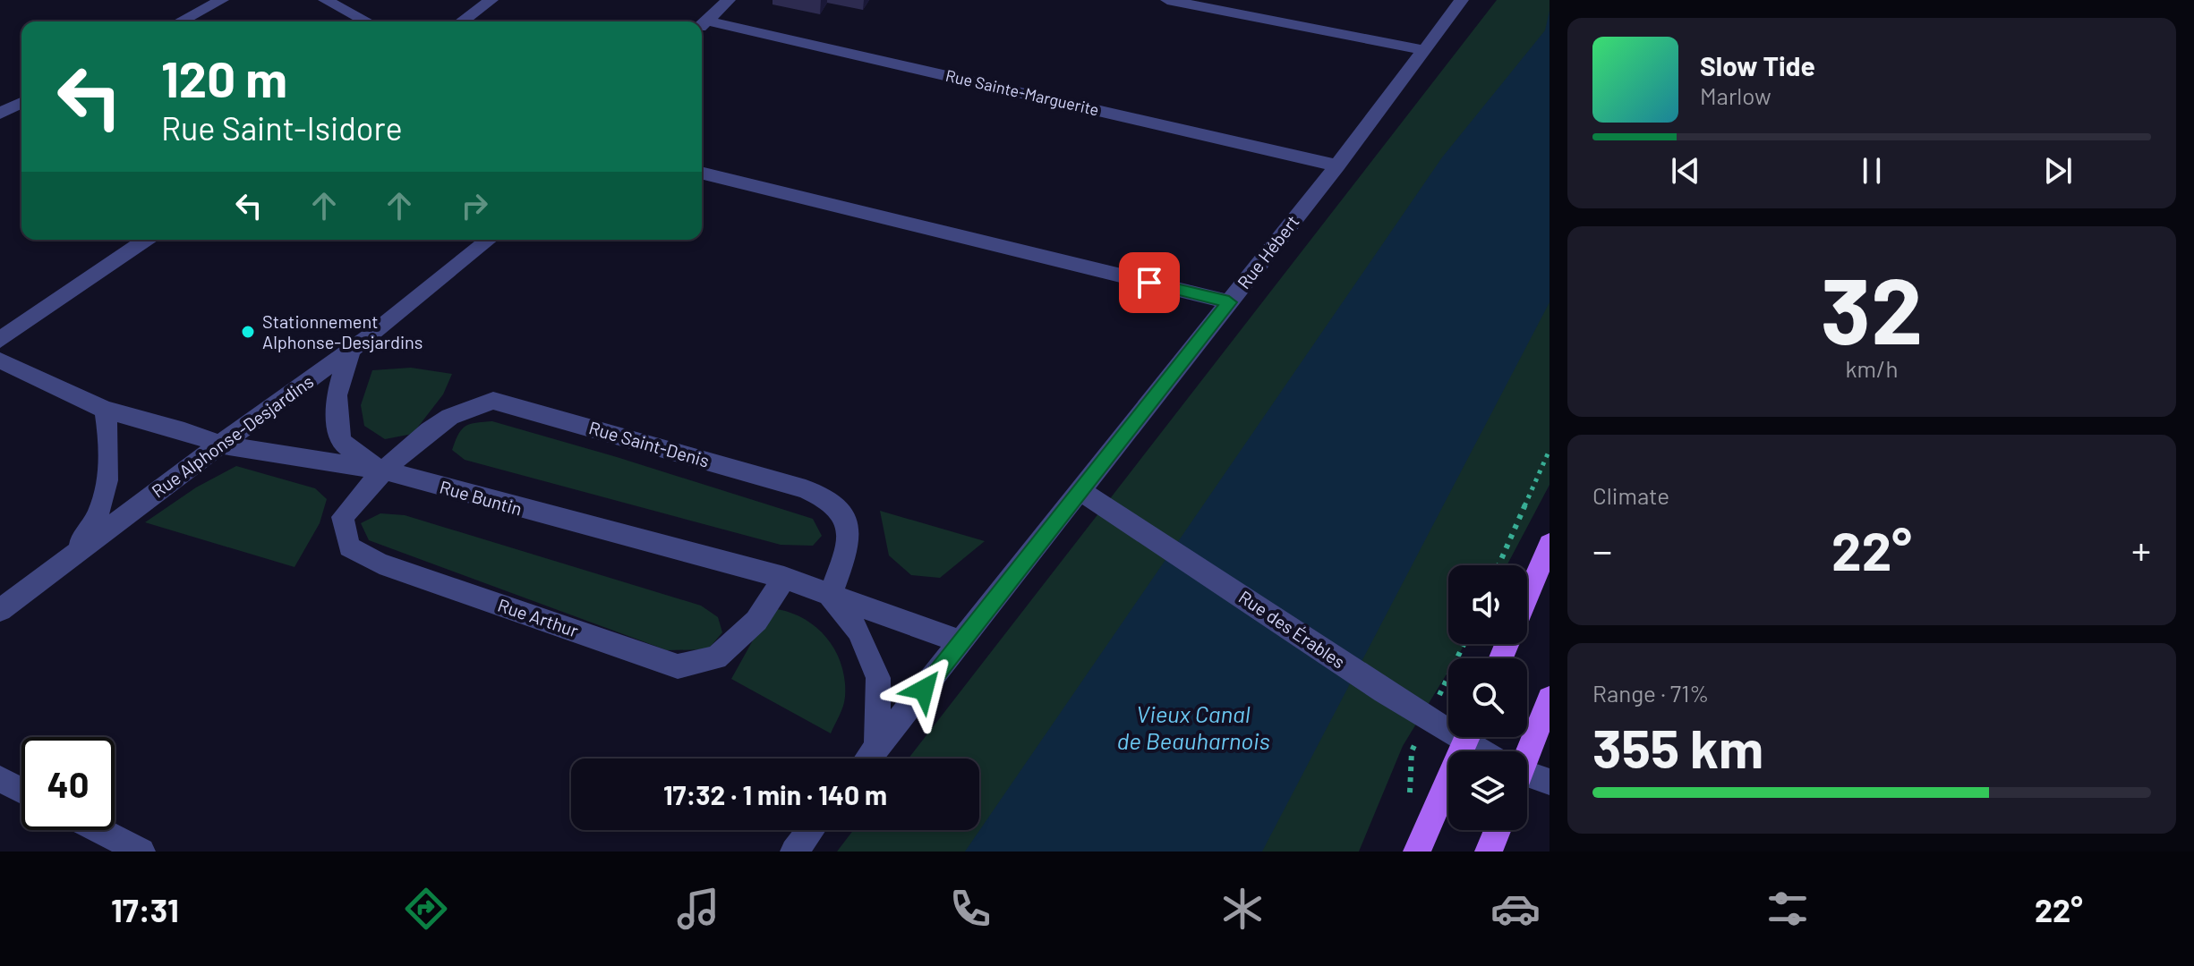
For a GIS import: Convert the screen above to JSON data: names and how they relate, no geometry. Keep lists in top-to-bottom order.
{
  "streets": {
    "street": [
      "Rue Sainte-Marguerite",
      "Rue Hébert",
      "Rue Alphonse-Desjardins",
      "Rue Saint-Denis",
      "Rue Buntin",
      "Rue Arthur",
      "Rue des Érables"
    ]
  },
  "crossings": [
    ["Rue Sainte-Marguerite", "Rue Hébert"],
    ["Rue Hébert", "Rue Buntin"],
    ["Rue Hébert", "Rue des Érables"],
    ["Rue Alphonse-Desjardins", "Rue Buntin"],
    ["Rue Saint-Denis", "Rue Buntin"],
    ["Rue Saint-Denis", "Rue Arthur"],
    ["Rue Buntin", "Rue Arthur"]
  ],
  "water": ["Vieux Canal de Beauharnois"],
  "places": ["Stationnement Alphonse-Desjardins"],
  "page": {
    "turn": ["120 m", "Rue Saint-Isidore"],
    "song": ["Slow Tide", "Marlow"],
    "tile": [
      ["32", "km/h"],
      "Climate",
      ["Range · 71%", "355 km"]
    ],
    "heat": ["−", "22°", "+"],
    "limit": "40",
    "trip": "17:32 · 1 min · 140 m",
    "tabs": ["17:31", "22°"]
  }
}
